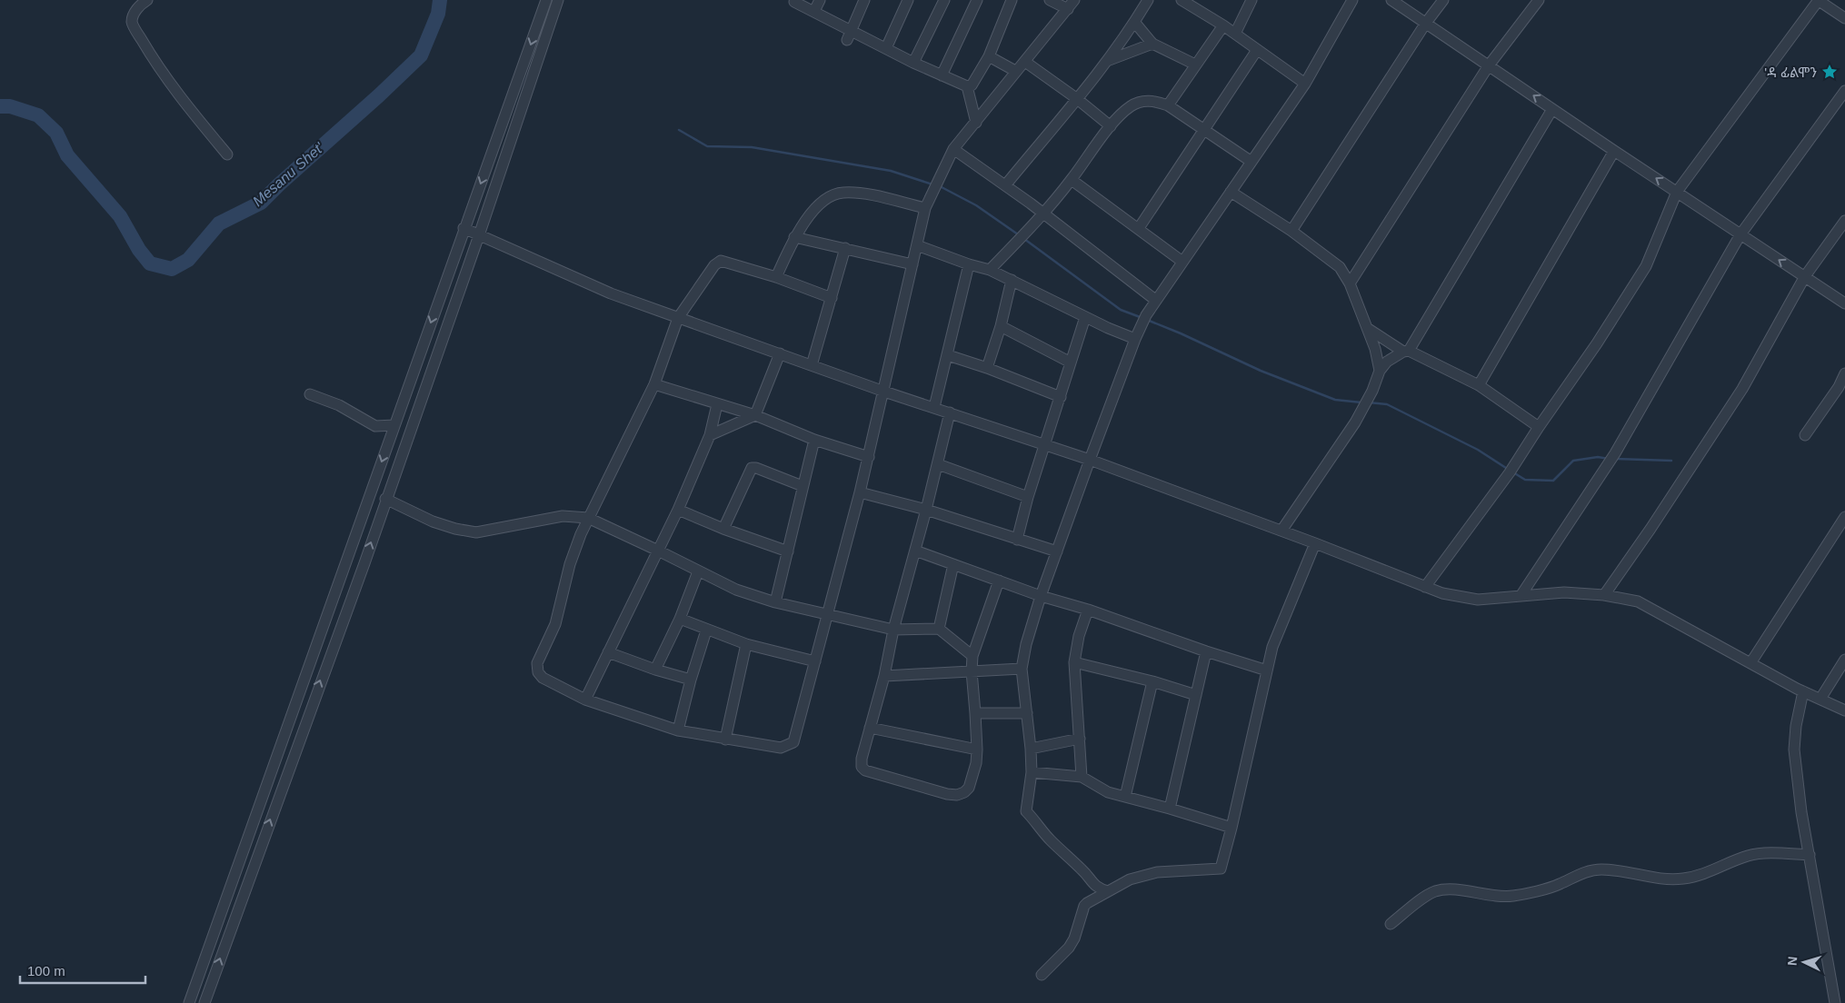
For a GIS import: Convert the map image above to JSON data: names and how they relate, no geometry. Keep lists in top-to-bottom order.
{
  "water": ["Mesanu Shet'"],
  "places": {
    "place": ["'ዳ ፊልሞን"]
  },
  "scale_bar": "100 m",
  "north": "left"
}
